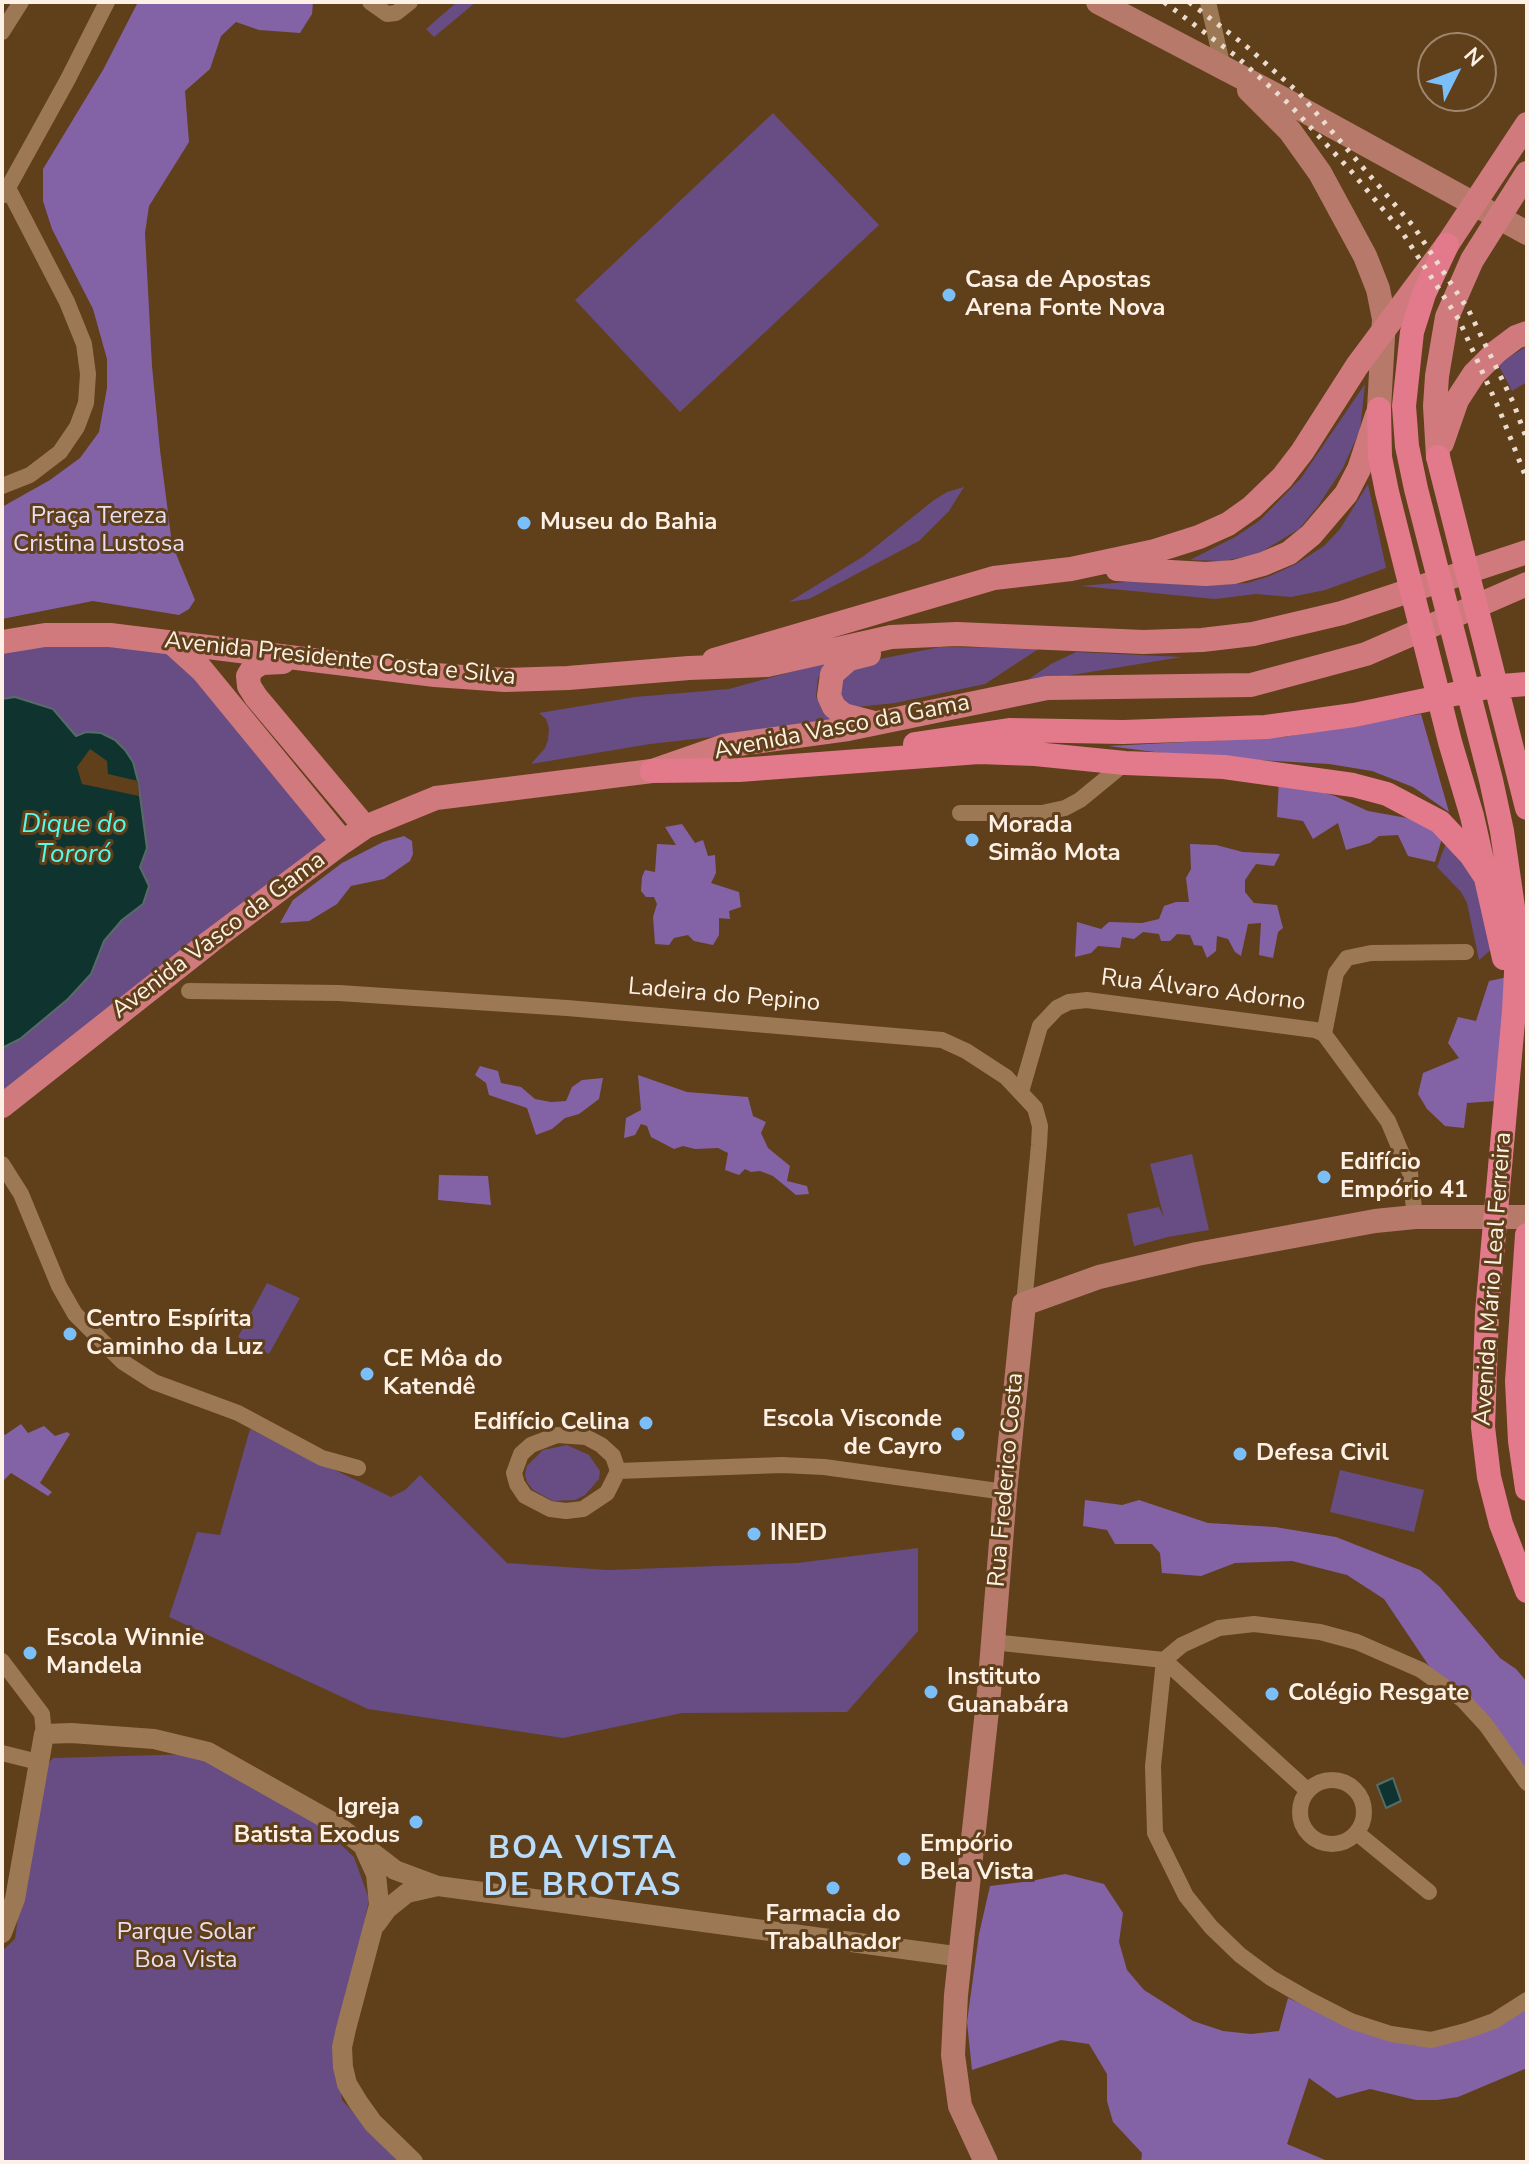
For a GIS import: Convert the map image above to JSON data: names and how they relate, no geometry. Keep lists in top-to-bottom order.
{
  "streets": {
    "highway": ["Avenida Mário Leal Ferreira"],
    "main road": ["Avenida Presidente Costa e Silva", "Avenida Vasco da Gama", "Rua Frederico Costa"],
    "street": ["Rua Álvaro Adorno", "Ladeira do Pepino"]
  },
  "crossings": [
    ["Rua Álvaro Adorno", "Ladeira do Pepino"],
    ["Ladeira do Pepino", "Rua Frederico Costa"]
  ],
  "districts": ["BOA VISTA DE BROTAS"],
  "water": ["Dique do Tororó"],
  "parks": ["Praça Tereza Cristina Lustosa", "Parque Solar Boa Vista"],
  "places": [
    "Casa de Apostas Arena Fonte Nova",
    "Museu do Bahia",
    "Morada Simão Mota",
    "Edifício Empório 41",
    "Centro Espírita Caminho da Luz",
    "CE Môa do Katendê",
    "Edifício Celina",
    "Escola Visconde de Cayro",
    "Defesa Civil",
    "INED",
    "Escola Winnie Mandela",
    "Instituto Guanabára",
    "Colégio Resgate",
    "Igreja Batista Exodus",
    "Empório Bela Vista",
    "Farmacia do Trabalhador"
  ],
  "north": "top right"
}
